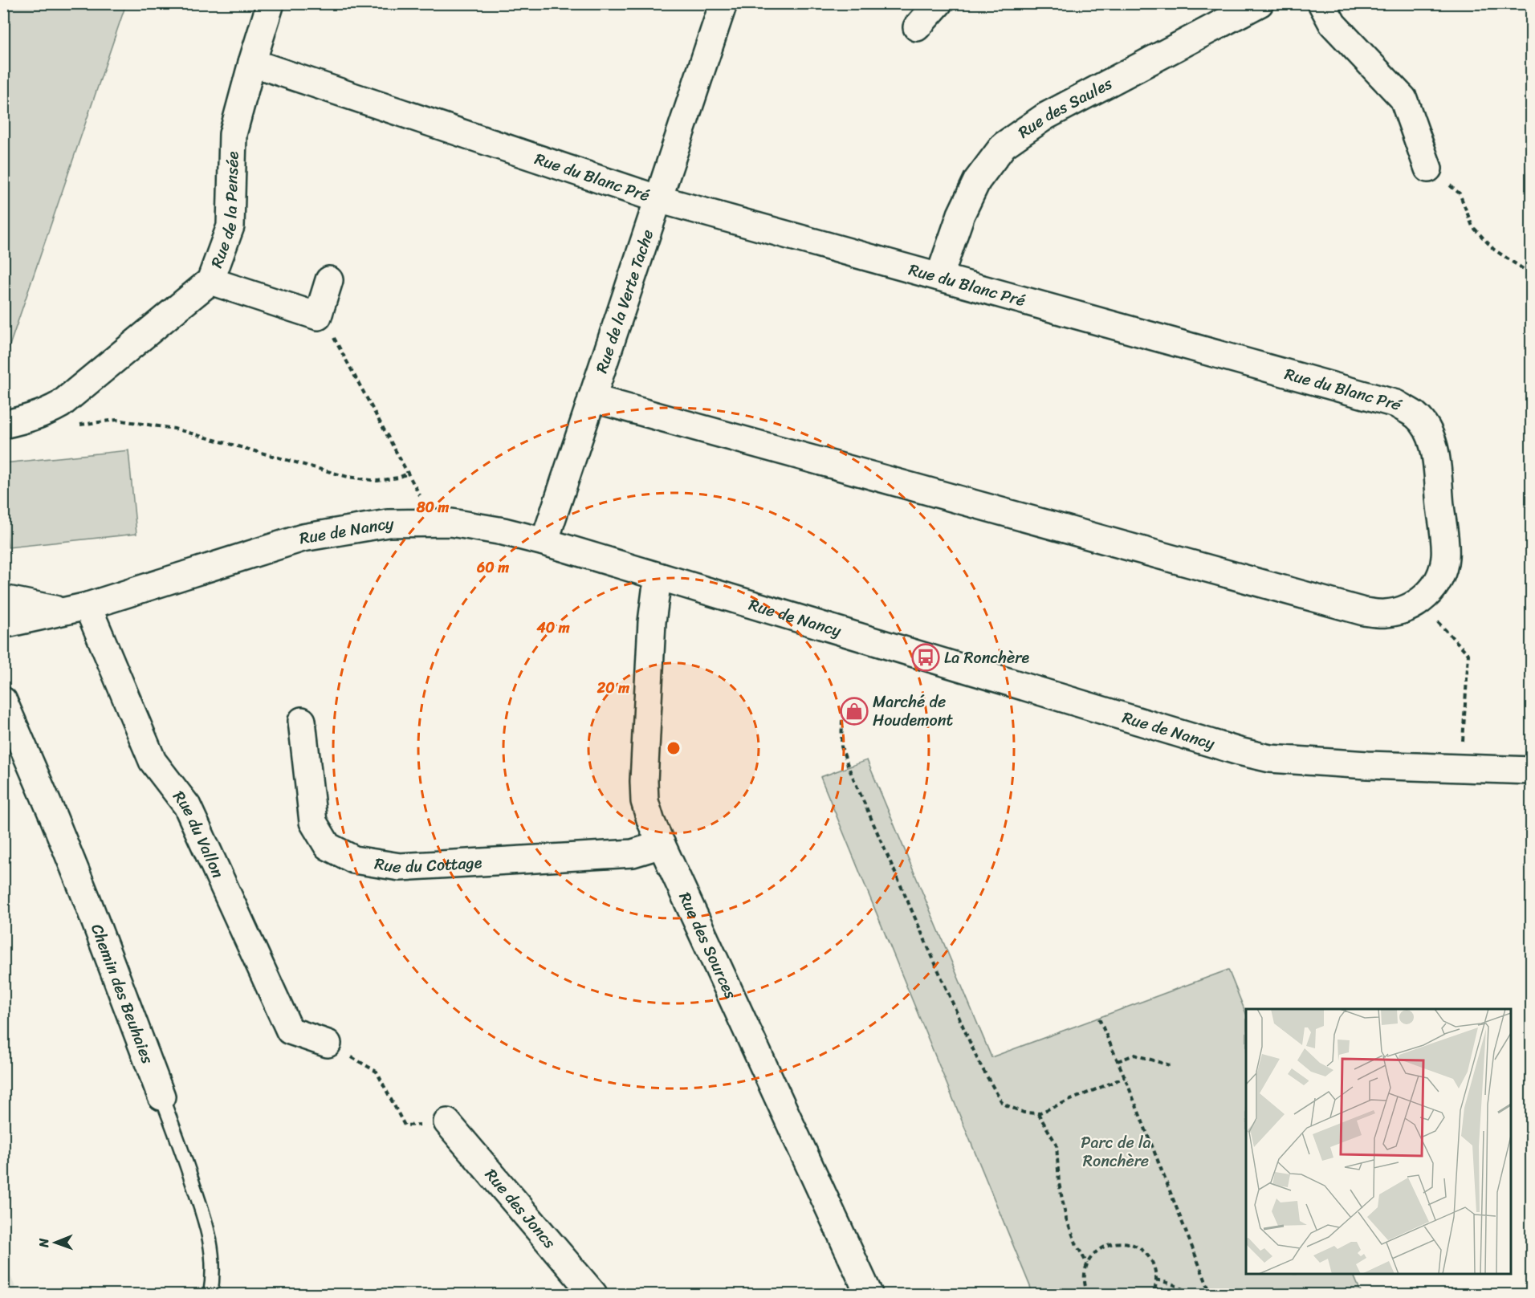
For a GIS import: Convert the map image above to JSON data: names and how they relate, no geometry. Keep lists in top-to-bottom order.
{
  "streets": {
    "street": [
      "Rue des Saules",
      "Rue du Blanc Pré",
      "Rue de la Pensée",
      "Rue de la Verte Tache",
      "Rue de Nancy",
      "Rue du Vallon",
      "Rue du Cottage",
      "Rue des Sources",
      "Chemin des Beuhaies",
      "Rue des Joncs"
    ]
  },
  "crossings": [
    ["Rue des Saules", "Rue du Blanc Pré"],
    ["Rue du Blanc Pré", "Rue de la Pensée"],
    ["Rue du Blanc Pré", "Rue de la Verte Tache"],
    ["Rue de la Verte Tache", "Rue de Nancy"],
    ["Rue de Nancy", "Rue du Vallon"],
    ["Rue de Nancy", "Rue des Sources"],
    ["Rue du Cottage", "Rue des Sources"]
  ],
  "parks": ["Parc de la Ronchère"],
  "places": {
    "bus stop": ["La Ronchère"],
    "shop": ["Marché de Houdemont"]
  },
  "north": "left",
  "rings": [
    "80 m",
    "60 m",
    "40 m",
    "20 m"
  ]
}
